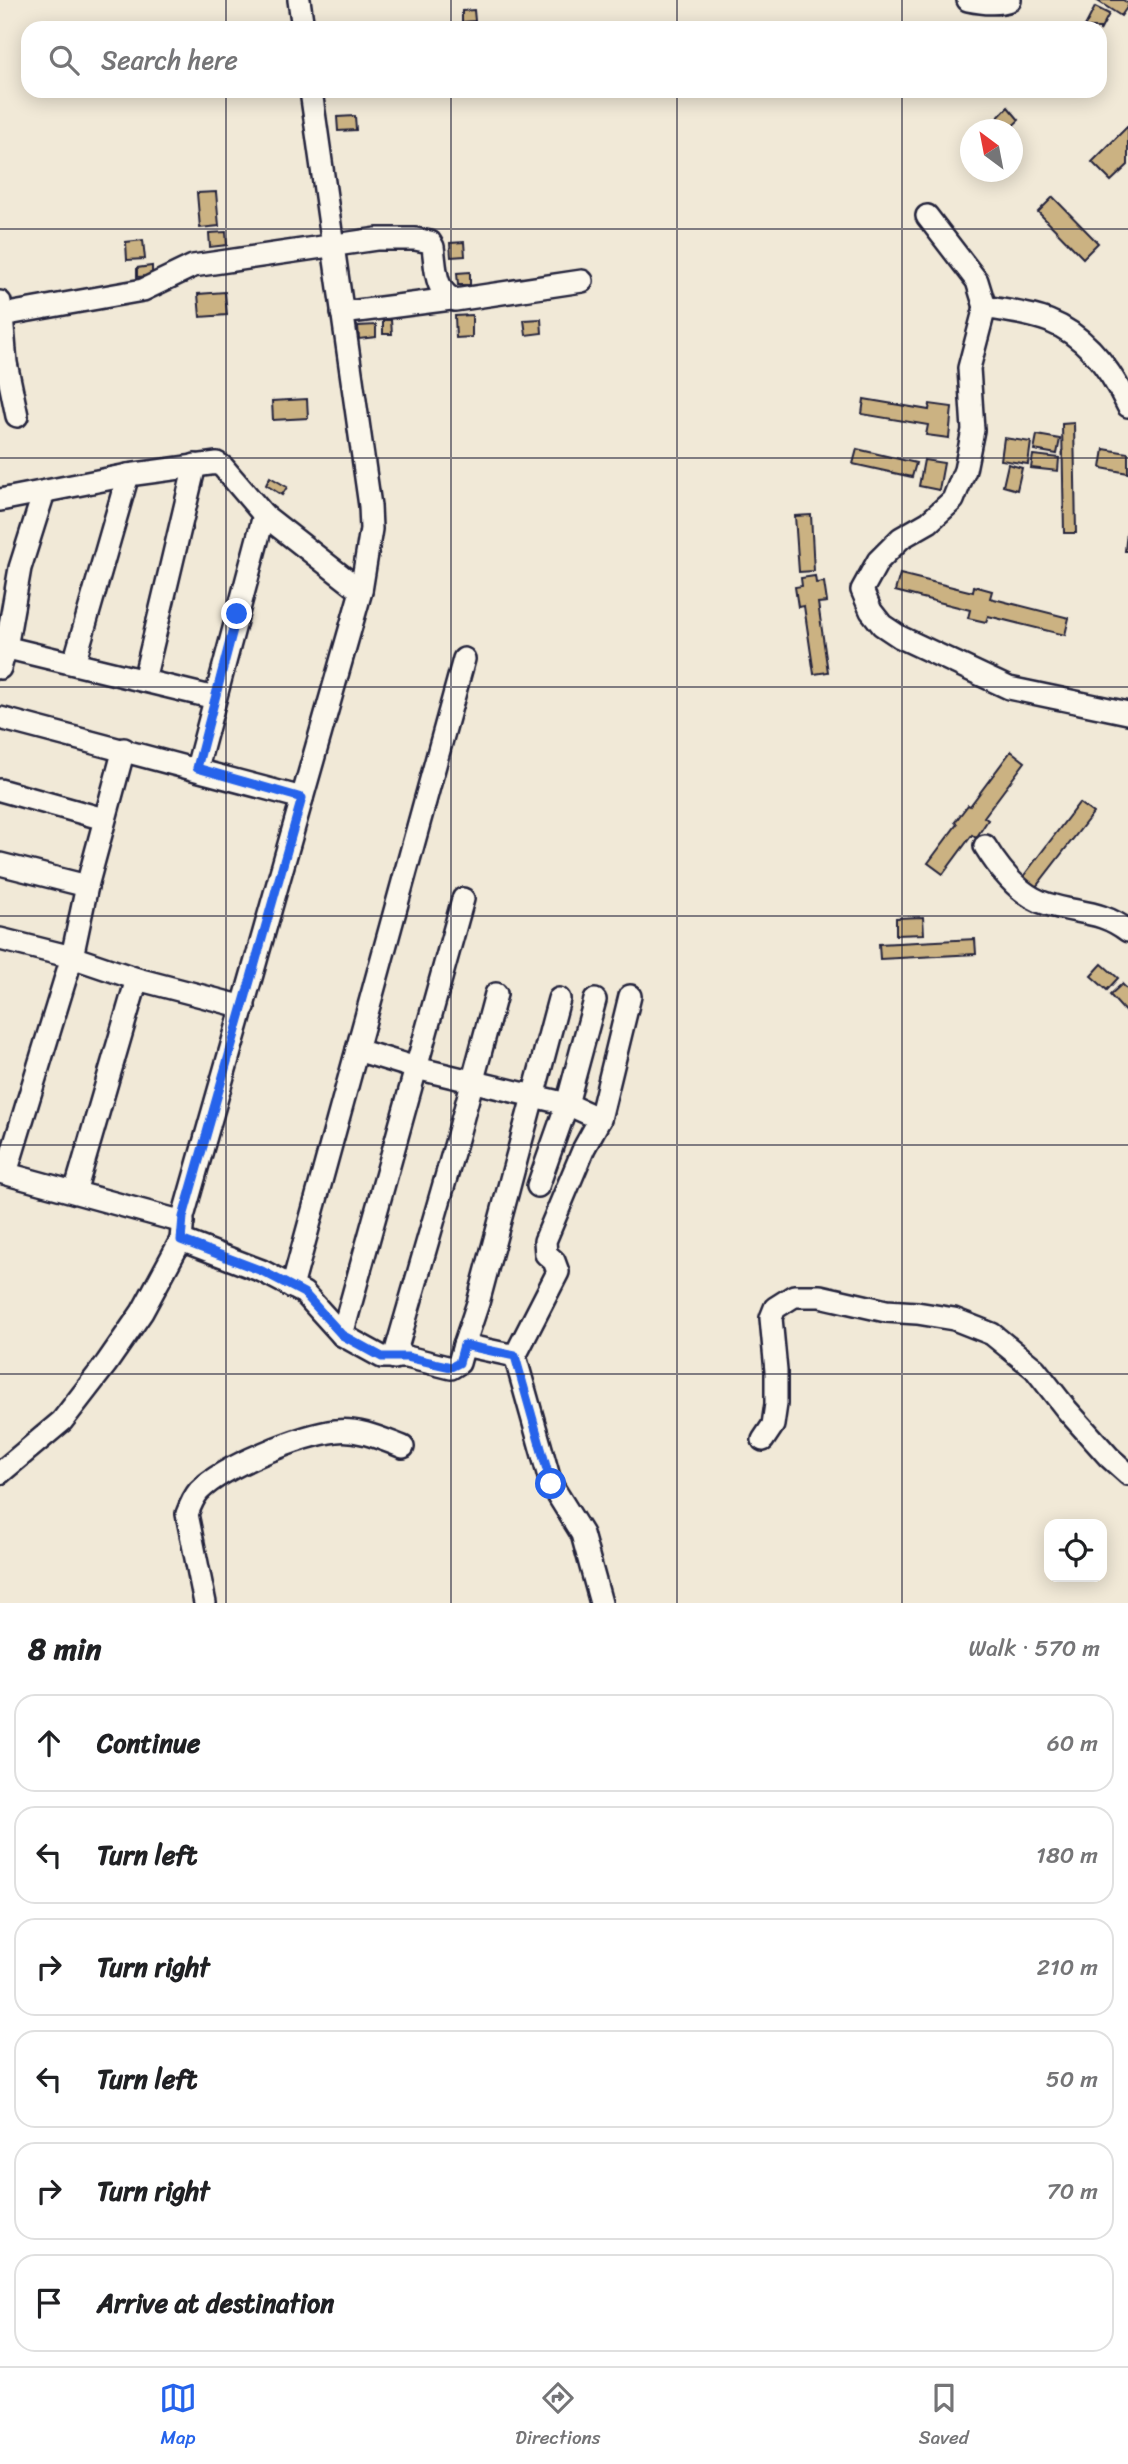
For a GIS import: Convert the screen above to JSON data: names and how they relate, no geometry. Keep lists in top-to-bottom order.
{
  "north": "top left",
  "page": {
    "search": "Search here",
    "heading": ["8 min", "Walk · 570 m"],
    "list": [
      ["Continue", "60 m"],
      ["Turn left", "180 m"],
      ["Turn right", "210 m"],
      ["Turn left", "50 m"],
      ["Turn right", "70 m"],
      "Arrive at destination"
    ],
    "nav": ["Map", "Directions", "Saved"]
  }
}
